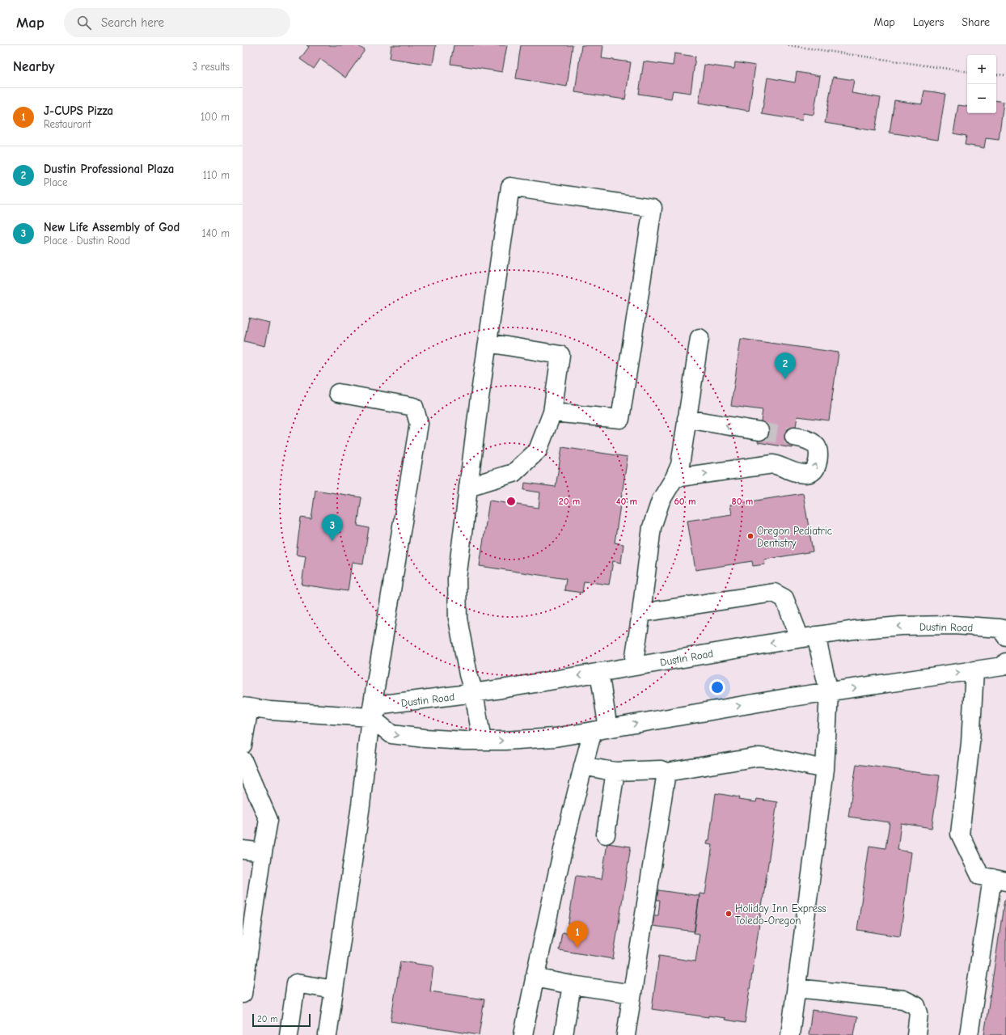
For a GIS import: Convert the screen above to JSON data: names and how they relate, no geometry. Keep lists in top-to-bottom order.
{
  "streets": {
    "street": ["Dustin Road"]
  },
  "places": ["Oregon Pediatric Dentistry", "Holiday Inn Express Toledo-Oregon"],
  "scale_bar": "20 m",
  "page": {
    "header": "Map",
    "search": "Search here",
    "nav": ["Map", "Layers", "Share"],
    "heading": ["Nearby", "3 results"],
    "map_buttons": ["+", "−"],
    "list": [
      {
        "mark": "1",
        "name": "J-CUPS Pizza",
        "note": "Restaurant",
        "value": "100 m"
      },
      {
        "mark": "2",
        "name": "Dustin Professional Plaza",
        "note": "Place",
        "value": "110 m"
      },
      {
        "mark": "3",
        "name": "New Life Assembly of God",
        "note": "Place · Dustin Road",
        "value": "140 m"
      }
    ],
    "pins": ["2", "3", "1"],
    "scale": "20 m"
  },
  "rings": [
    "20 m",
    "40 m",
    "60 m",
    "80 m"
  ]
}
